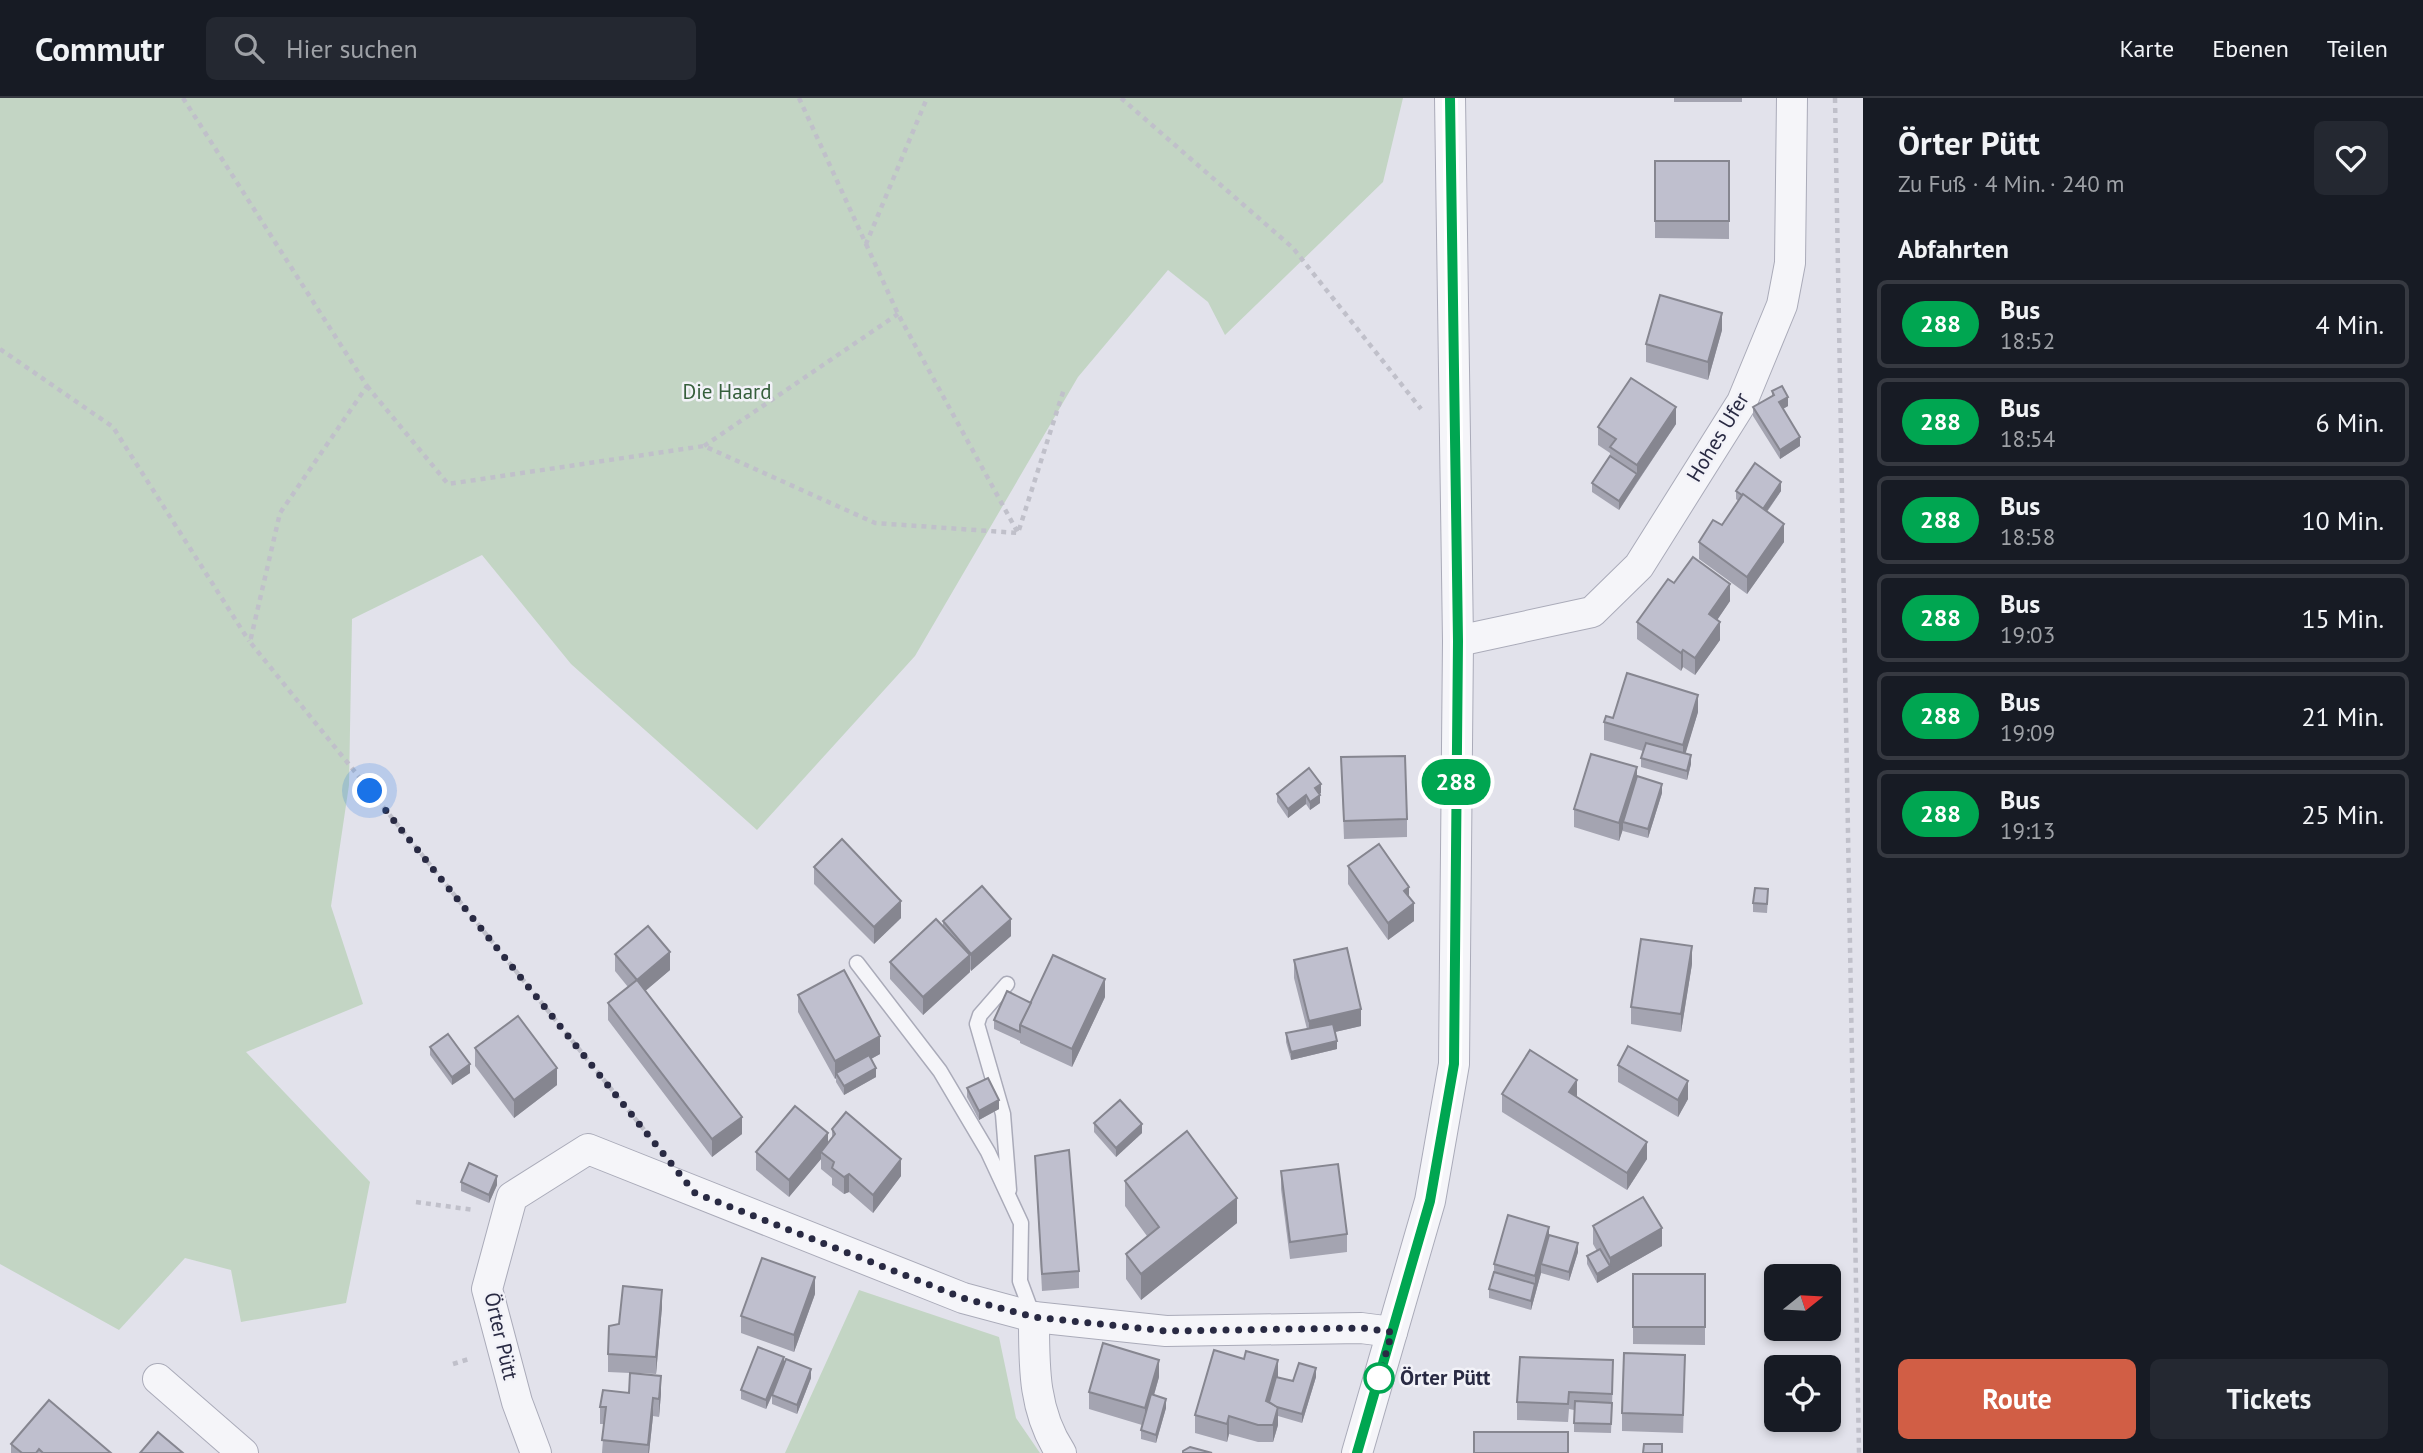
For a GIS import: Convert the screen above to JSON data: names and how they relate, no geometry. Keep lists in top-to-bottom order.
{
  "streets": {
    "street": ["Hohes Ufer", "Örter Pütt"]
  },
  "parks": ["Die Haard"],
  "places": ["Örter Pütt"],
  "lines": ["bus line 288"],
  "north": "right",
  "page": {
    "header": "Commutr",
    "search": "Hier suchen",
    "nav": ["Karte", "Ebenen", "Teilen"],
    "on_map": "288",
    "heading": [
      ["Örter Pütt", "Zu Fuß · 4 Min. · 240 m"],
      "Abfahrten"
    ],
    "list": [
      {
        "mark": "288",
        "name": "Bus",
        "note": "18:52",
        "value": "4 Min."
      },
      {
        "mark": "288",
        "name": "Bus",
        "note": "18:54",
        "value": "6 Min."
      },
      {
        "mark": "288",
        "name": "Bus",
        "note": "18:58",
        "value": "10 Min."
      },
      {
        "mark": "288",
        "name": "Bus",
        "note": "19:03",
        "value": "15 Min."
      },
      {
        "mark": "288",
        "name": "Bus",
        "note": "19:09",
        "value": "21 Min."
      },
      {
        "mark": "288",
        "name": "Bus",
        "note": "19:13",
        "value": "25 Min."
      }
    ],
    "buttons": ["Route", "Tickets"]
  }
}
